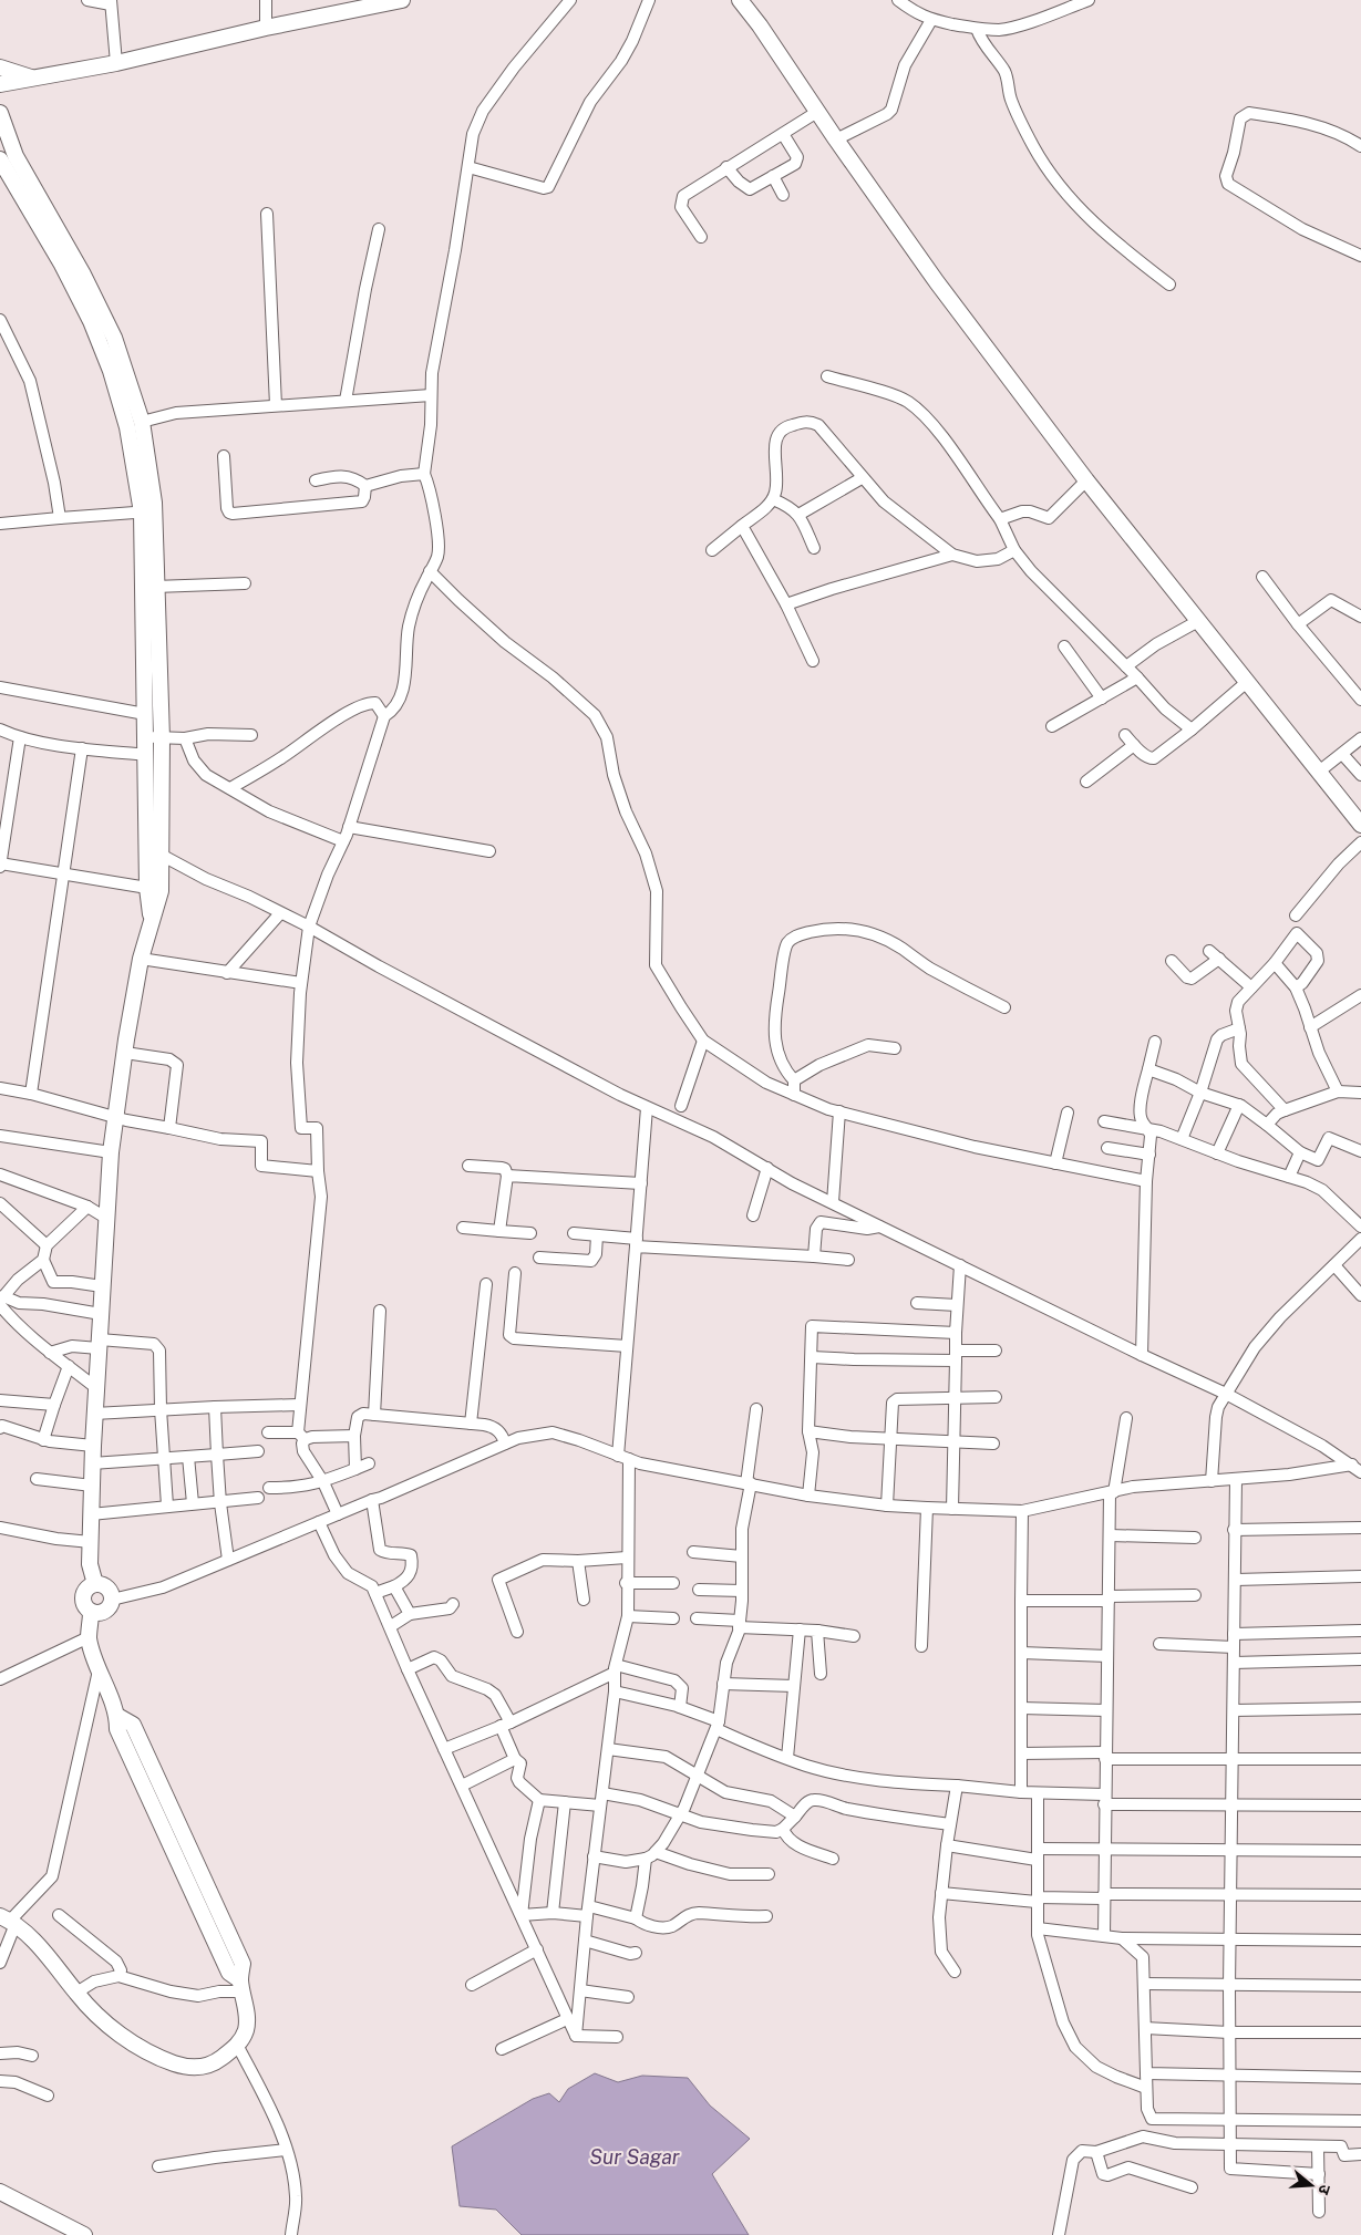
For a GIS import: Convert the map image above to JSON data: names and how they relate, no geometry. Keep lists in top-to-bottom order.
{
  "water": ["Sur Sagar"],
  "north": "right"
}
